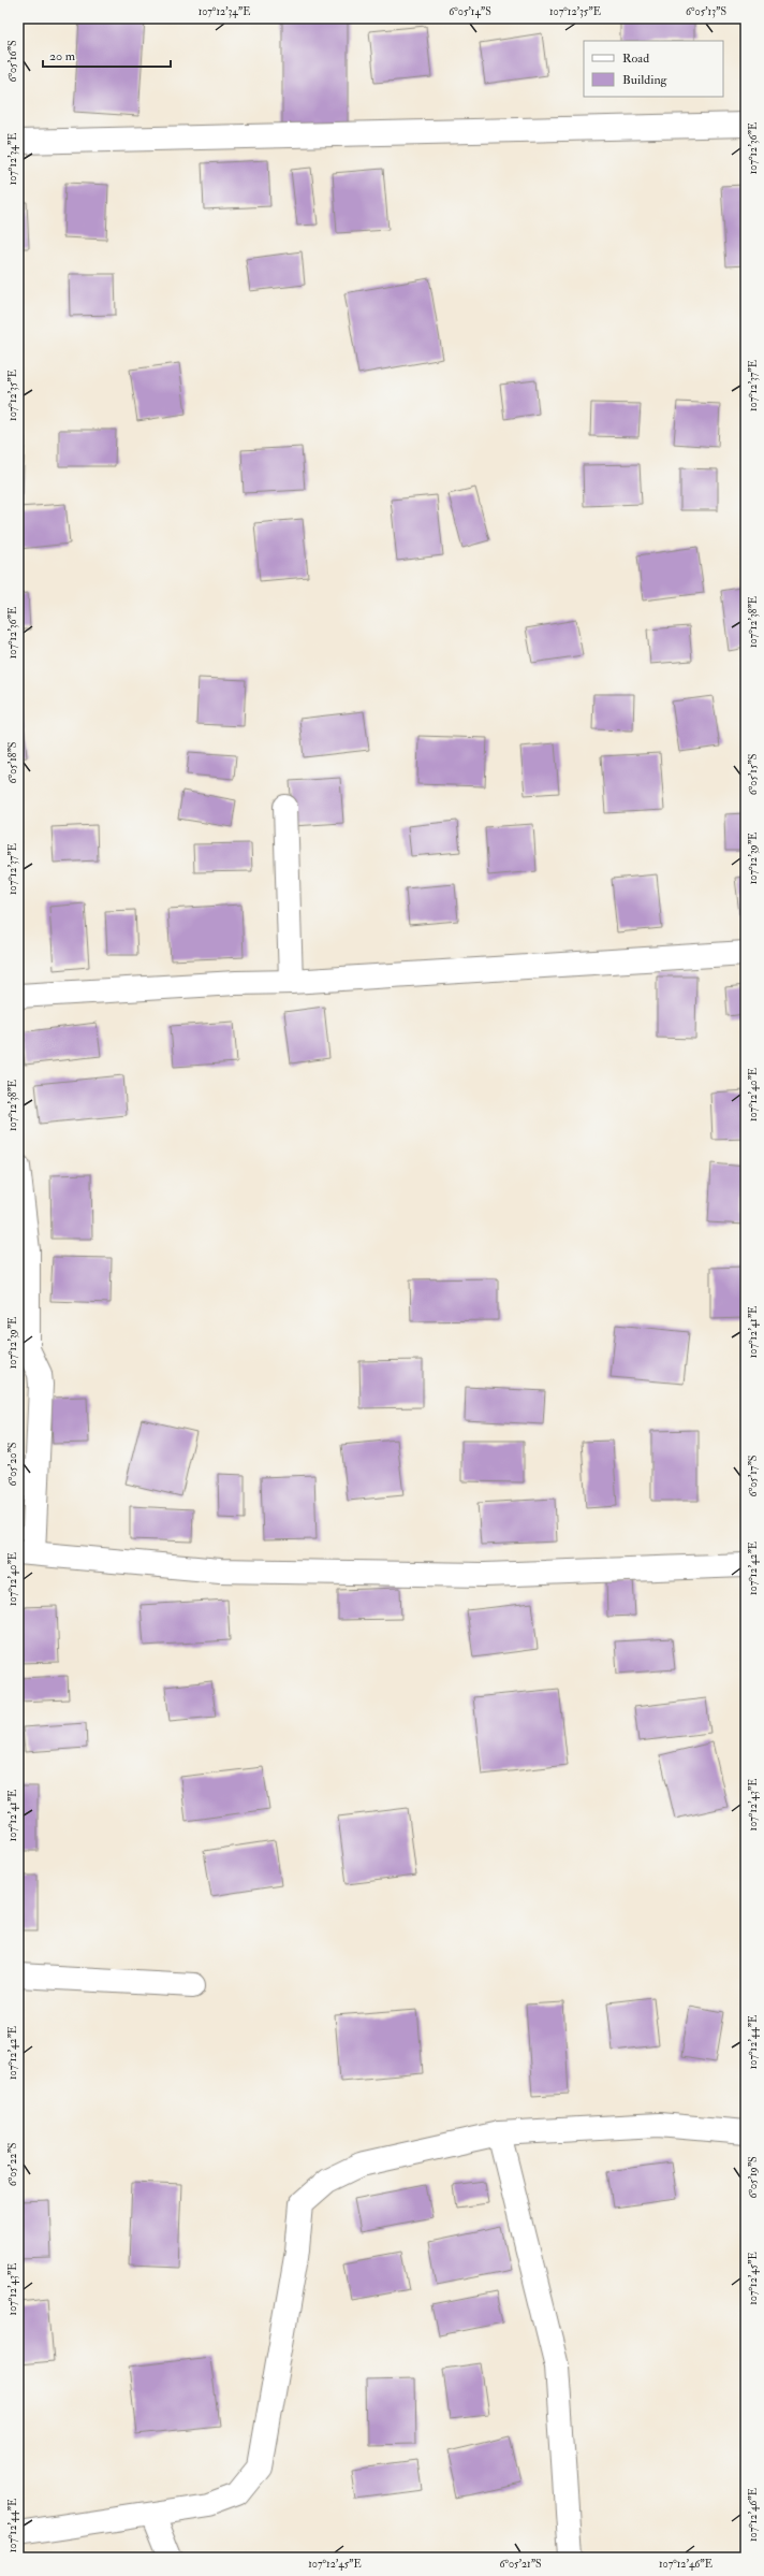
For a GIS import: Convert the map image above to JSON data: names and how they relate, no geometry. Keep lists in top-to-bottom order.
{
  "legend": ["Road", "Building"],
  "scale_bar": "20 m",
  "coordinates": [
    "107°12'34\"E",
    "6°05'14\"S",
    "107°12'35\"E",
    "6°05'13\"S",
    "6°05'16\"S",
    "107°12'36\"E",
    "107°12'37\"E",
    "107°12'38\"E",
    "6°05'18\"S",
    "6°05'15\"S",
    "107°12'39\"E",
    "107°12'40\"E",
    "107°12'41\"E",
    "6°05'20\"S",
    "6°05'17\"S",
    "107°12'42\"E",
    "107°12'43\"E",
    "107°12'44\"E",
    "6°05'22\"S",
    "6°05'19\"S",
    "107°12'45\"E",
    "107°12'46\"E",
    "6°05'21\"S"
  ]
}
